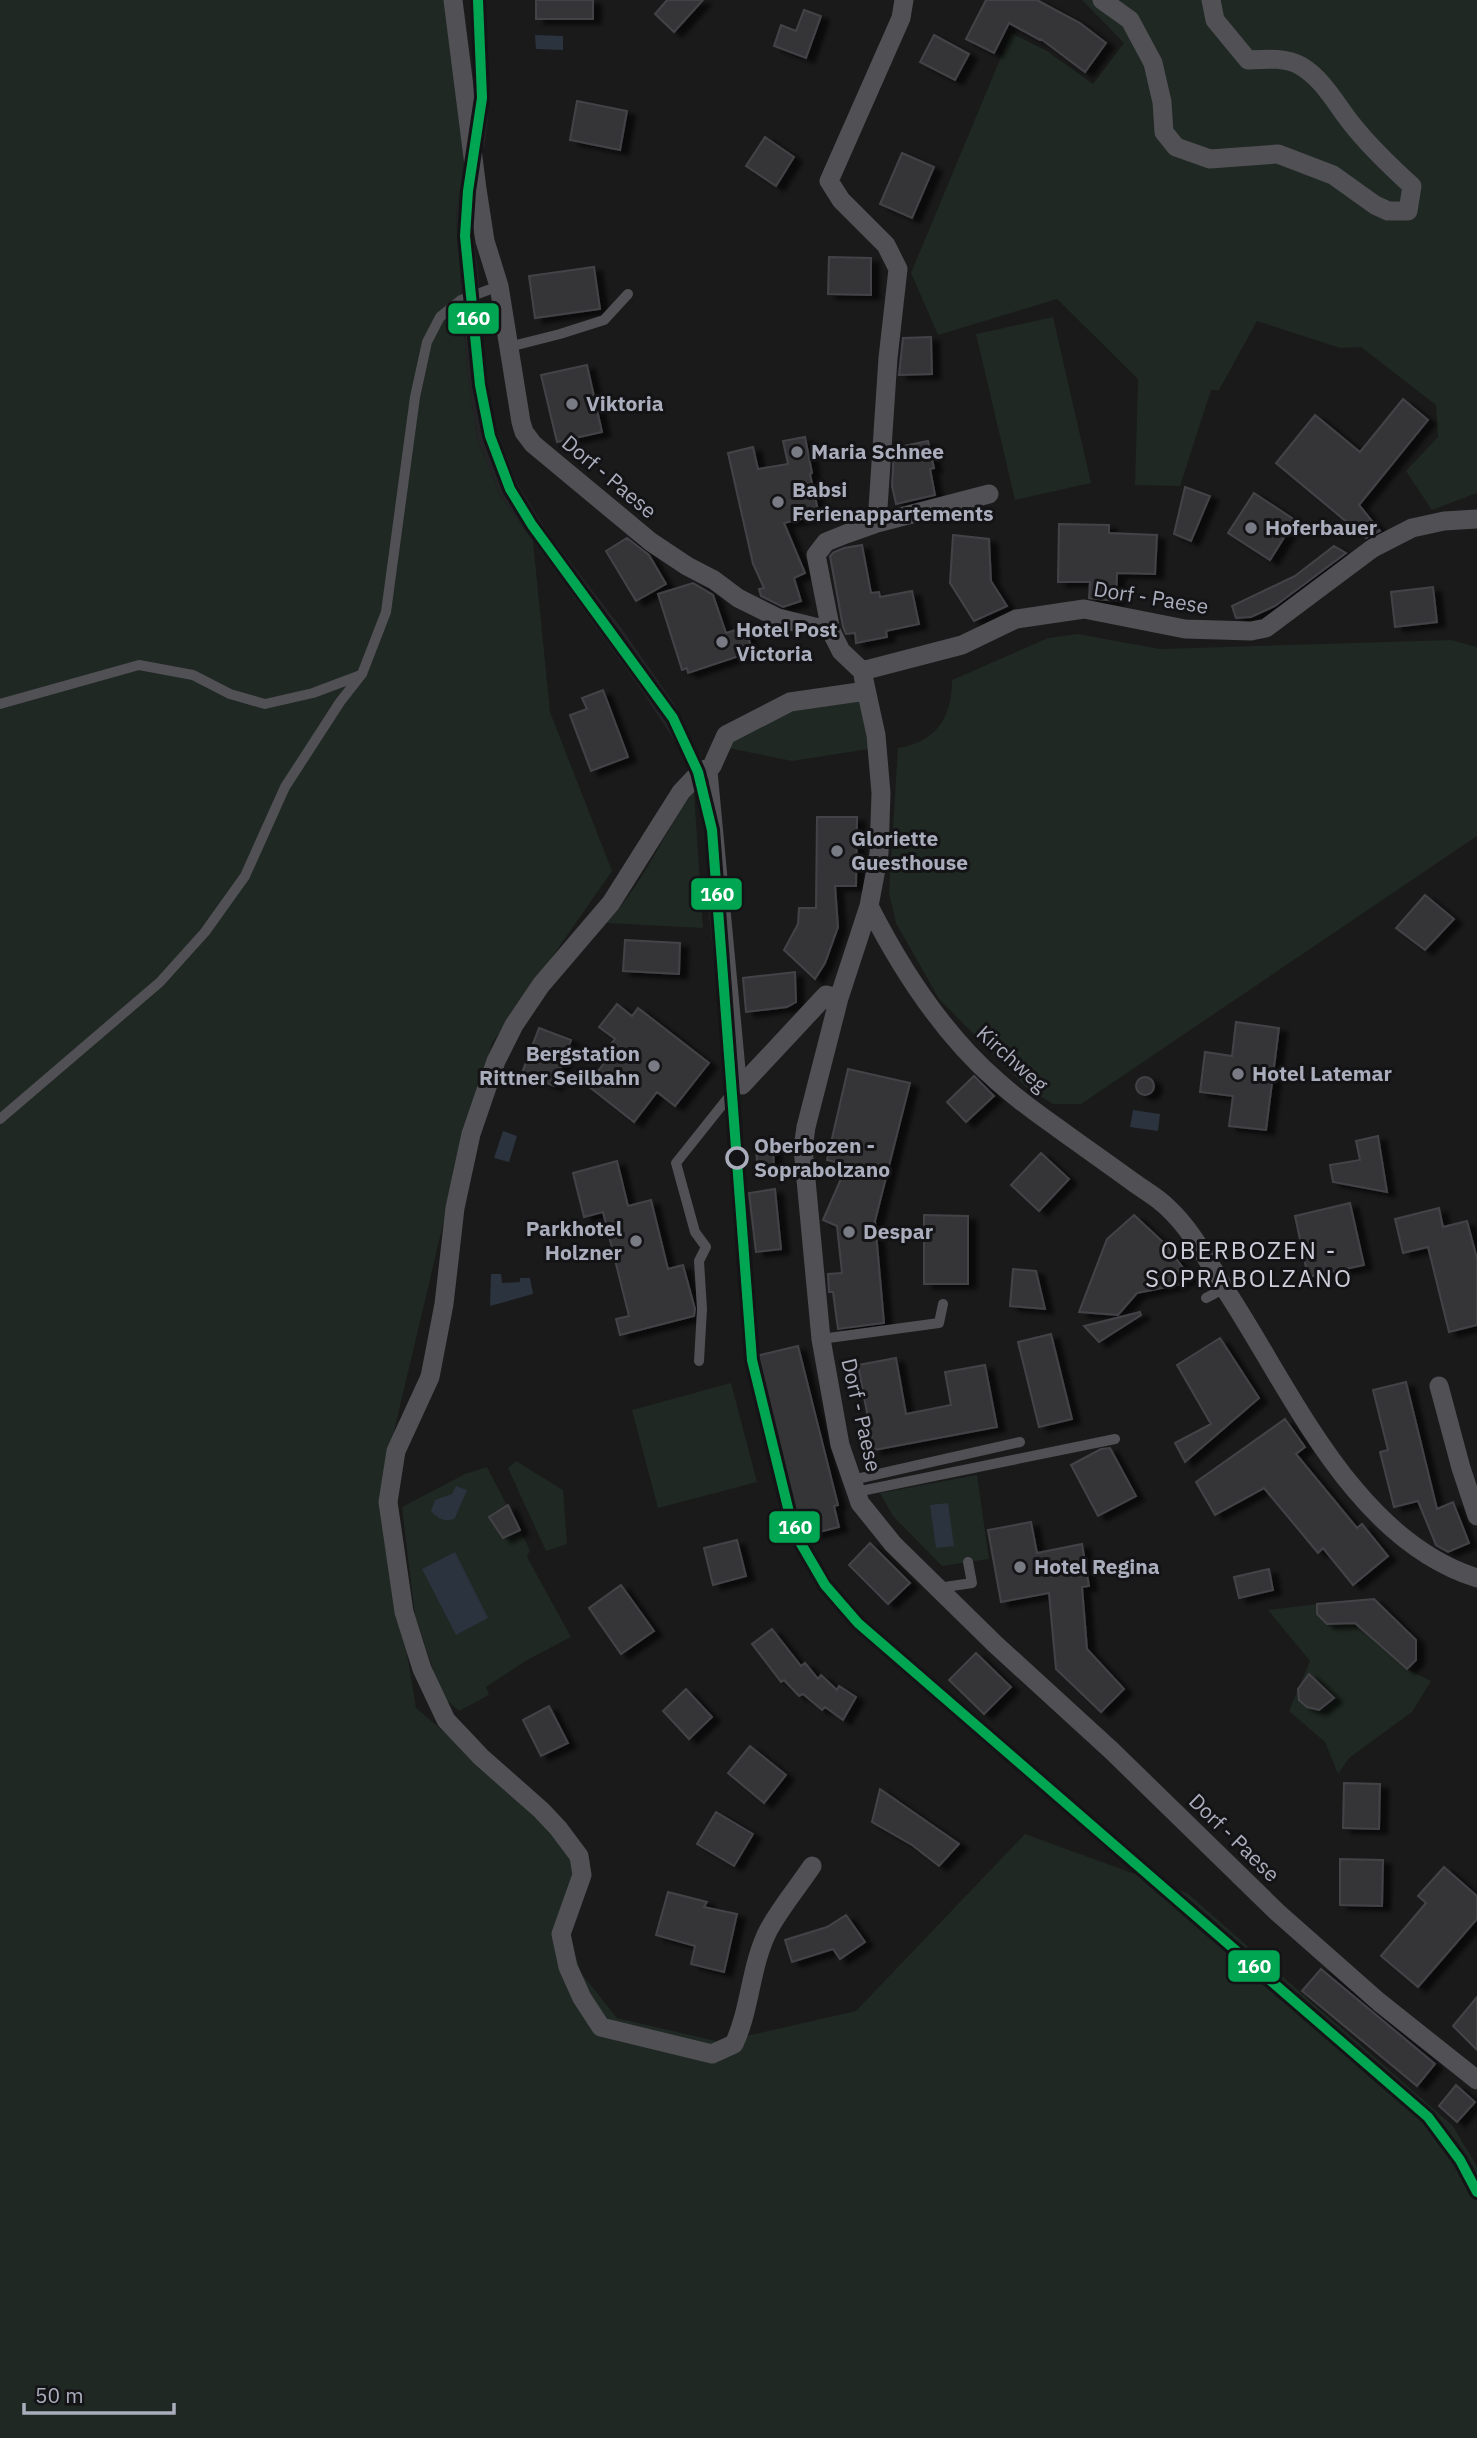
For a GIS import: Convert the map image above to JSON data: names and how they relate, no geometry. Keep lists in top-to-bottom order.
{
  "streets": {
    "street": ["Dorf - Paese", "Kirchweg"]
  },
  "crossings": [
    ["Dorf - Paese", "Kirchweg"]
  ],
  "districts": ["OBERBOZEN - SOPRABOLZANO"],
  "places": [
    "Viktoria",
    "Maria Schnee",
    "Babsi Ferienappartements",
    "Hoferbauer",
    "Hotel Post Victoria",
    "Gloriette Guesthouse",
    "Bergstation Rittner Seilbahn",
    "Hotel Latemar",
    "Oberbozen - Soprabolzano",
    "Despar",
    "Parkhotel Holzner",
    "Hotel Regina"
  ],
  "lines": ["transit line 160"],
  "scale_bar": "50 m"
}
